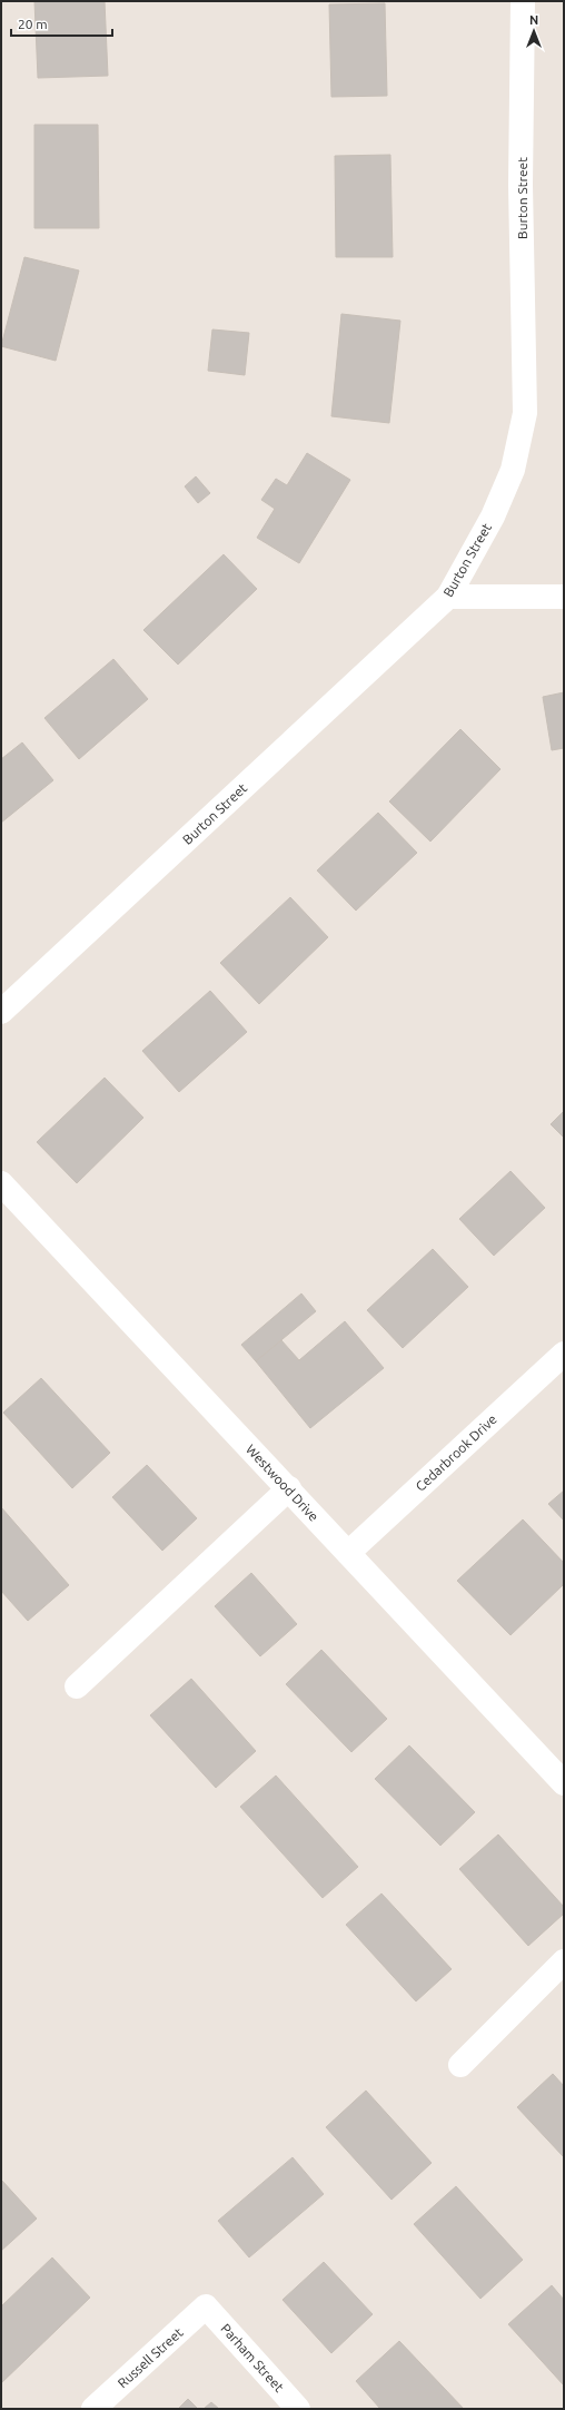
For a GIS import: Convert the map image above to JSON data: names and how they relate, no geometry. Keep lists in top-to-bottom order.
{
  "streets": {
    "street": [
      "Burton Street",
      "Cedarbrook Drive",
      "Westwood Drive",
      "Russell Street",
      "Parham Street"
    ]
  },
  "crossings": [
    ["Cedarbrook Drive", "Westwood Drive"],
    ["Russell Street", "Parham Street"]
  ],
  "scale_bar": "20 m",
  "north": "top"
}
